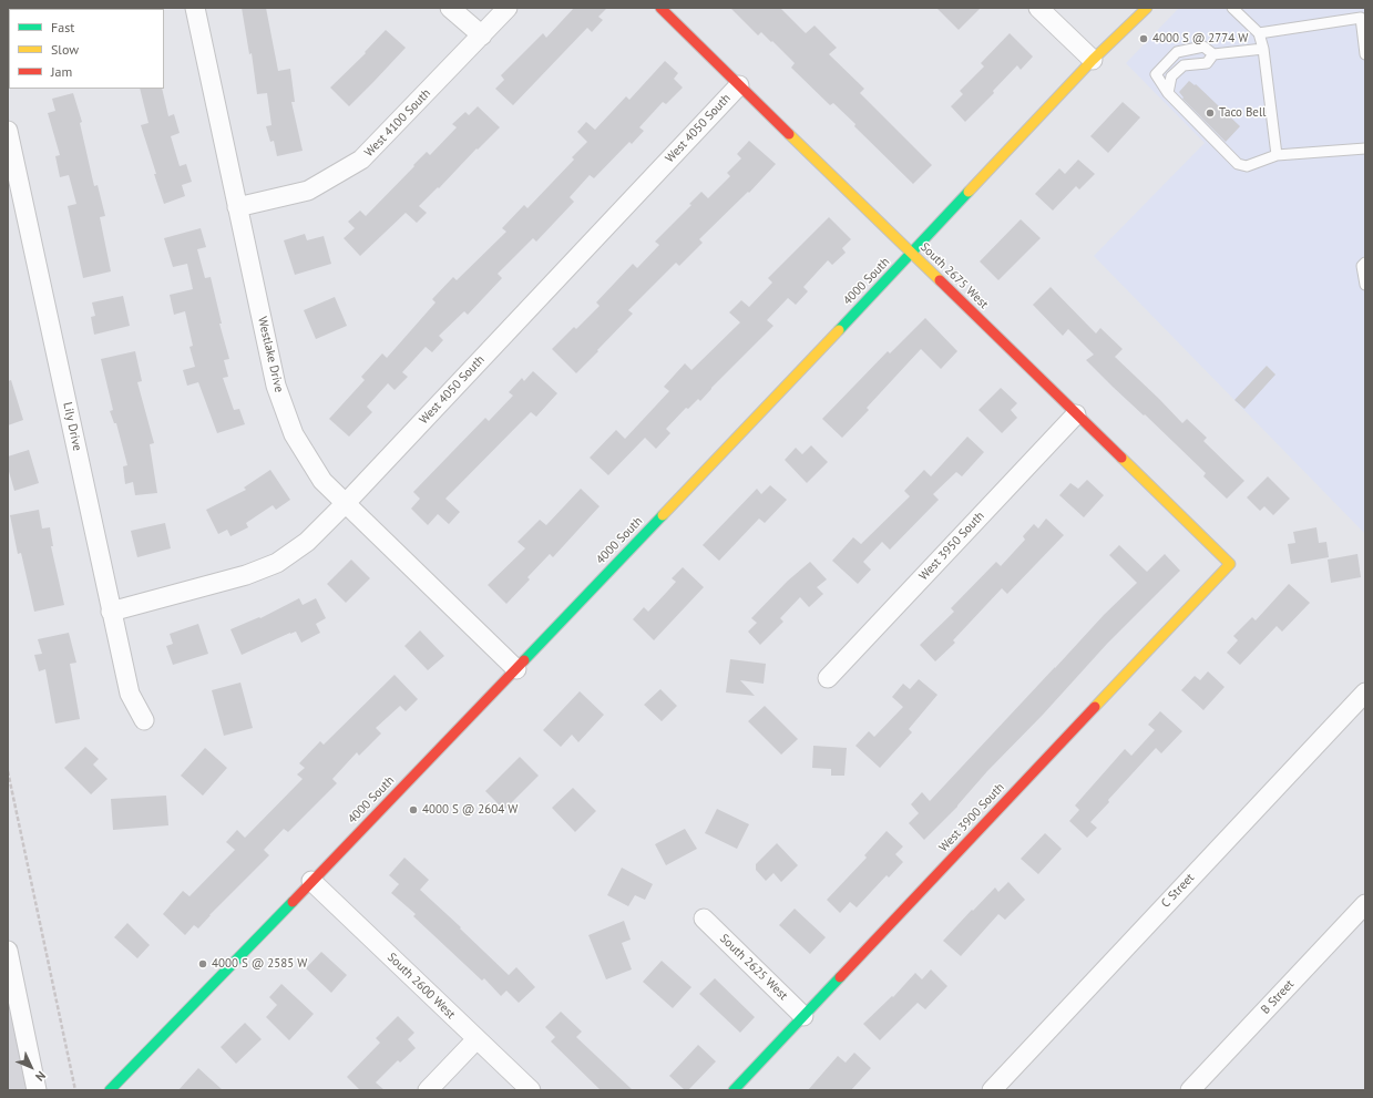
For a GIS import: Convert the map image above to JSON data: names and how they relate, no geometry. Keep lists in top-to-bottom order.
{
  "streets": {
    "street": [
      "West 4100 South",
      "West 4050 South",
      "South 2675 West",
      "4000 South",
      "Westlake Drive",
      "Lily Drive",
      "West 3950 South",
      "West 3900 South",
      "C Street",
      "South 2625 West",
      "South 2600 West",
      "B Street"
    ]
  },
  "crossings": [
    ["West 4100 South", "Westlake Drive"],
    ["West 4050 South", "South 2675 West"],
    ["West 4050 South", "Westlake Drive"],
    ["West 4050 South", "Lily Drive"],
    ["South 2675 West", "4000 South"],
    ["South 2675 West", "West 3950 South"],
    ["South 2675 West", "West 3900 South"],
    ["4000 South", "Westlake Drive"],
    ["4000 South", "South 2600 West"],
    ["West 3900 South", "South 2625 West"]
  ],
  "places": [
    "4000 S @ 2774 W",
    "Taco Bell",
    "4000 S @ 2604 W",
    "4000 S @ 2585 W"
  ],
  "legend": ["Fast", "Slow", "Jam"],
  "north": "bottom right"
}
